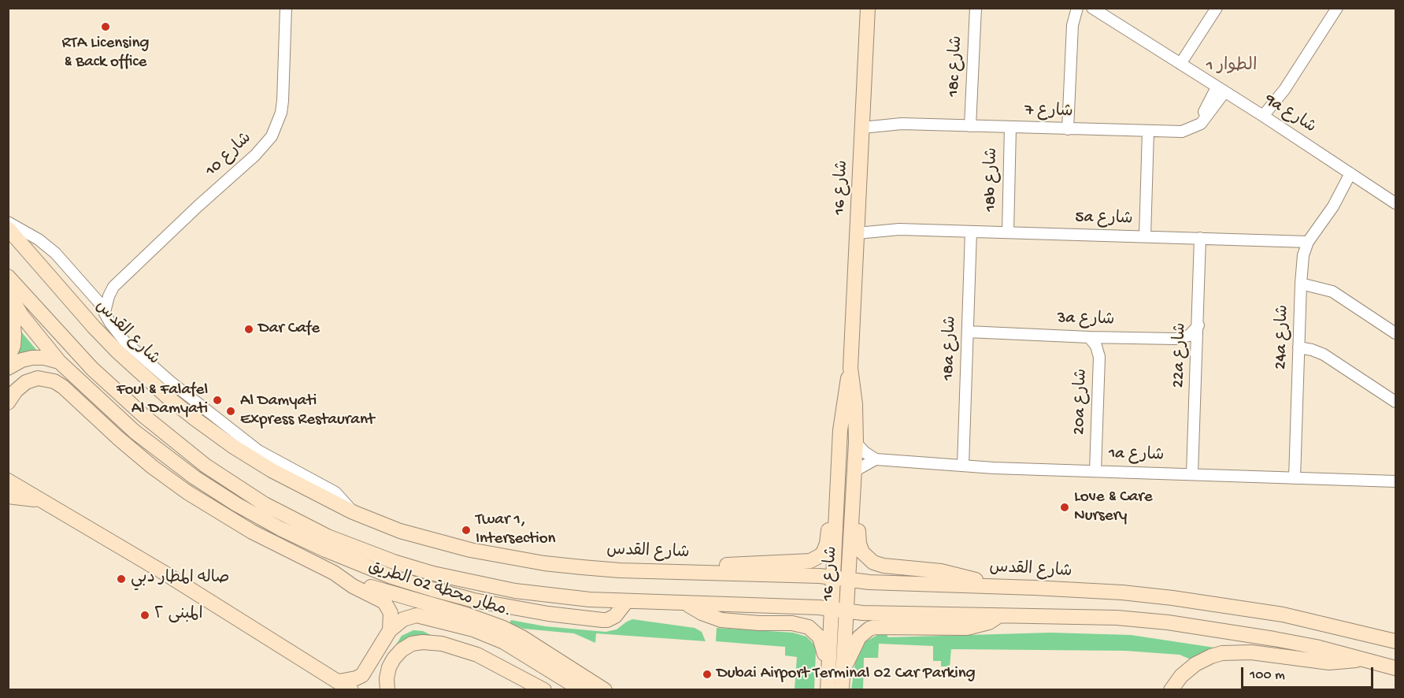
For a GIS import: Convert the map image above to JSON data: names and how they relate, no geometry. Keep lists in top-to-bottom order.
{
  "streets": {
    "main road": ["شارع 16", "شارع القدس", "مطار محطة 02 الطريق."],
    "street": [
      "18c شارع",
      "شارع 7",
      "9a شارع",
      "شارع 10",
      "18b شارع",
      "5a شارع",
      "3a شارع",
      "24a شارع",
      "18a شارع",
      "22a شارع",
      "20a شارع",
      "1a شارع"
    ]
  },
  "crossings": [
    ["18c شارع", "شارع 7"],
    ["شارع 7", "9a شارع"],
    ["شارع 7", "18b شارع"],
    ["شارع 7", "شارع 16"],
    ["9a شارع", "24a شارع"],
    ["18b شارع", "5a شارع"],
    ["شارع 16", "5a شارع"],
    ["شارع 16", "شارع القدس"],
    ["5a شارع", "24a شارع"],
    ["5a شارع", "18a شارع"],
    ["5a شارع", "22a شارع"],
    ["3a شارع", "18a شارع"],
    ["3a شارع", "22a شارع"],
    ["3a شارع", "20a شارع"],
    ["24a شارع", "1a شارع"],
    ["18a شارع", "1a شارع"],
    ["22a شارع", "1a شارع"],
    ["20a شارع", "1a شارع"]
  ],
  "districts": ["الطوار 1"],
  "places": [
    "RTA Licensing & Back office",
    "Dar Cafe",
    "Foul & Falafel Al Damyati",
    "Al Damyati Express Restaurant",
    "Love & Care Nursery",
    "Twar 1, Intersection",
    "صاله المطار دبي",
    "المبنى ٢",
    "Dubai Airport Terminal 02 Car Parking"
  ],
  "scale_bar": "100 m"
}
